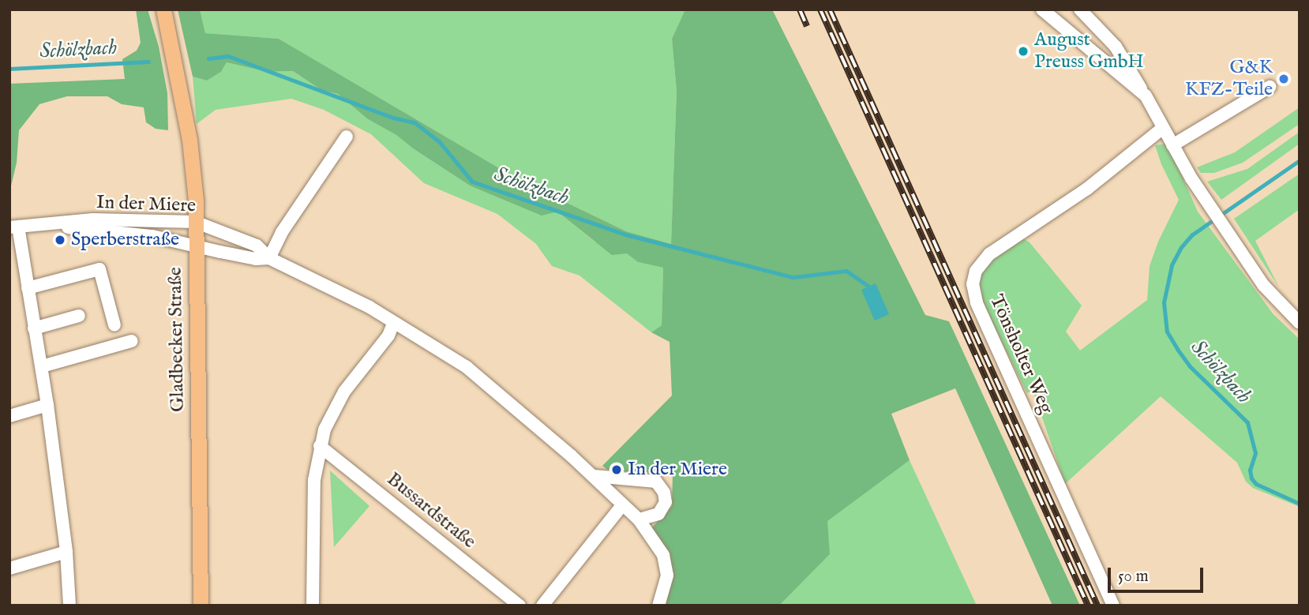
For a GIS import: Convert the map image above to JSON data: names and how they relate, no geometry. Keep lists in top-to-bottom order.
{
  "streets": {
    "main road": ["Gladbecker Straße"],
    "street": ["In der Miere", "Tönsholter Weg", "Bussardstraße"]
  },
  "crossings": [
    ["In der Miere", "Gladbecker Straße"]
  ],
  "water": ["Schölzbach"],
  "places": [
    "August Preuss GmbH",
    "G&K KFZ-Teile",
    "Sperberstraße",
    "In der Miere"
  ],
  "scale_bar": "50 m"
}
